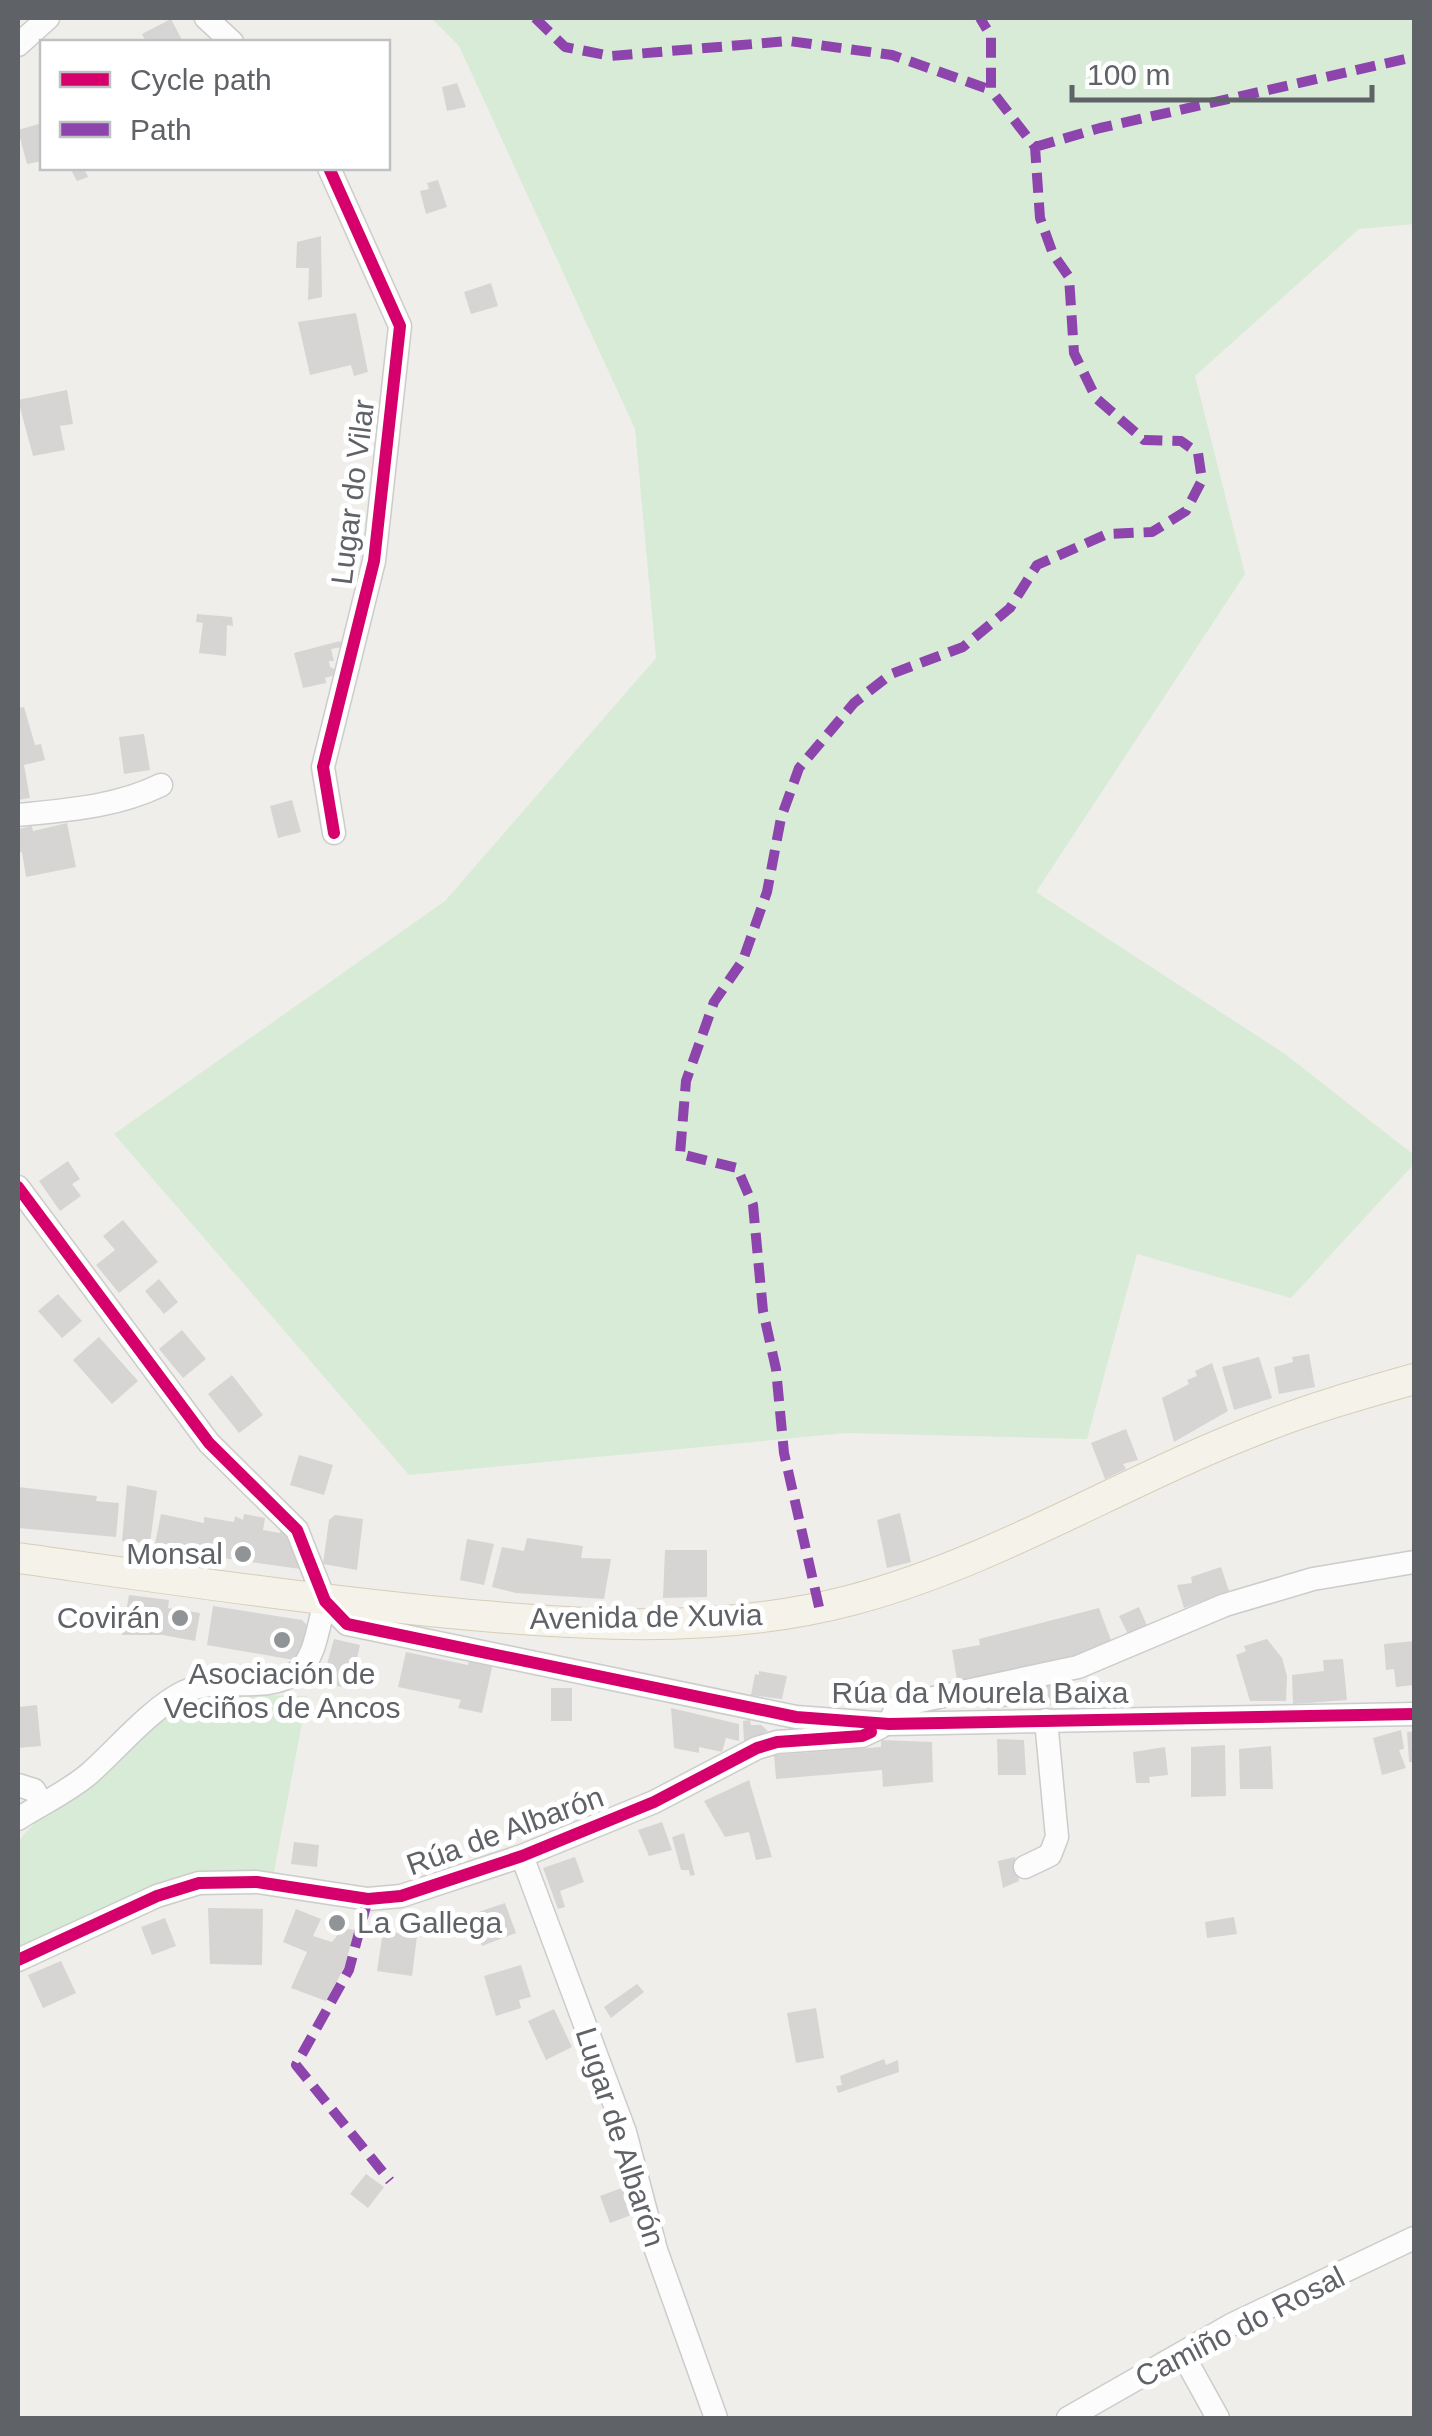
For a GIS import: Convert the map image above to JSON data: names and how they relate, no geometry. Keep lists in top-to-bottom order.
{
  "streets": {
    "main road": ["Avenida de Xuvia"],
    "street": [
      "Lugar do Vilar",
      "Rúa da Mourela Baixa",
      "Rúa de Albarón",
      "Lugar de Albarón",
      "Camiño do Rosal"
    ]
  },
  "crossings": [
    ["Avenida de Xuvia", "Rúa da Mourela Baixa"],
    ["Rúa da Mourela Baixa", "Rúa de Albarón"],
    ["Rúa de Albarón", "Lugar de Albarón"]
  ],
  "places": [
    "Monsal",
    "Covirán",
    "Asociación de Veciños de Ancos",
    "La Gallega"
  ],
  "legend": ["Cycle path", "Path"],
  "scale_bar": "100 m"
}
